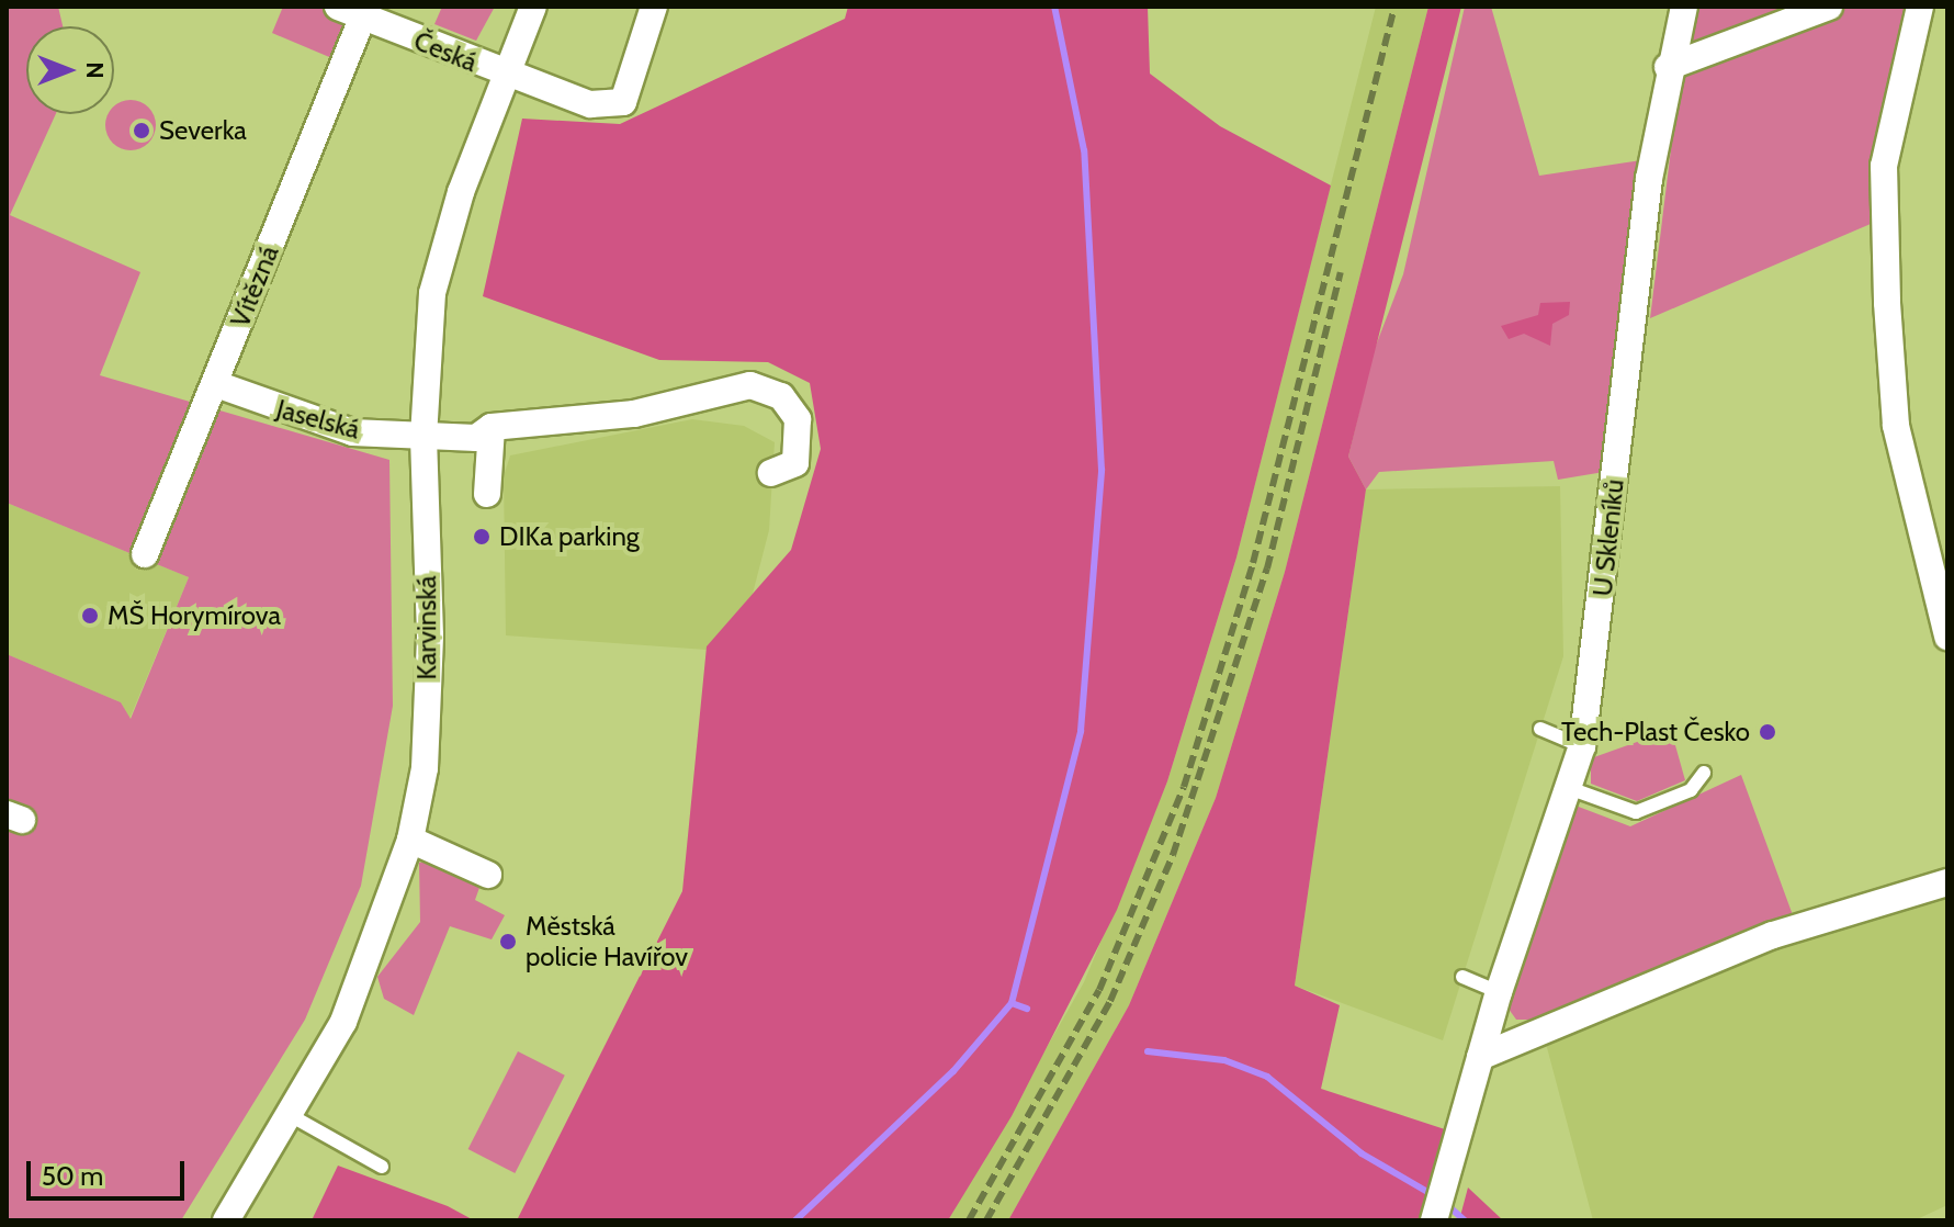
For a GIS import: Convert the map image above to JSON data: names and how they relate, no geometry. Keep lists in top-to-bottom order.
{
  "streets": {
    "street": [
      "Česká",
      "Vítězná",
      "Jaselská",
      "U Skleníků",
      "Karvinská"
    ]
  },
  "crossings": [
    ["Česká", "Vítězná"],
    ["Česká", "Karvinská"],
    ["Vítězná", "Jaselská"],
    ["Jaselská", "Karvinská"]
  ],
  "places": [
    "Severka",
    "DIKa parking",
    "MŠ Horymírova",
    "Tech-Plast Česko",
    "Městská policie Havířov"
  ],
  "scale_bar": "50 m",
  "north": "right"
}
